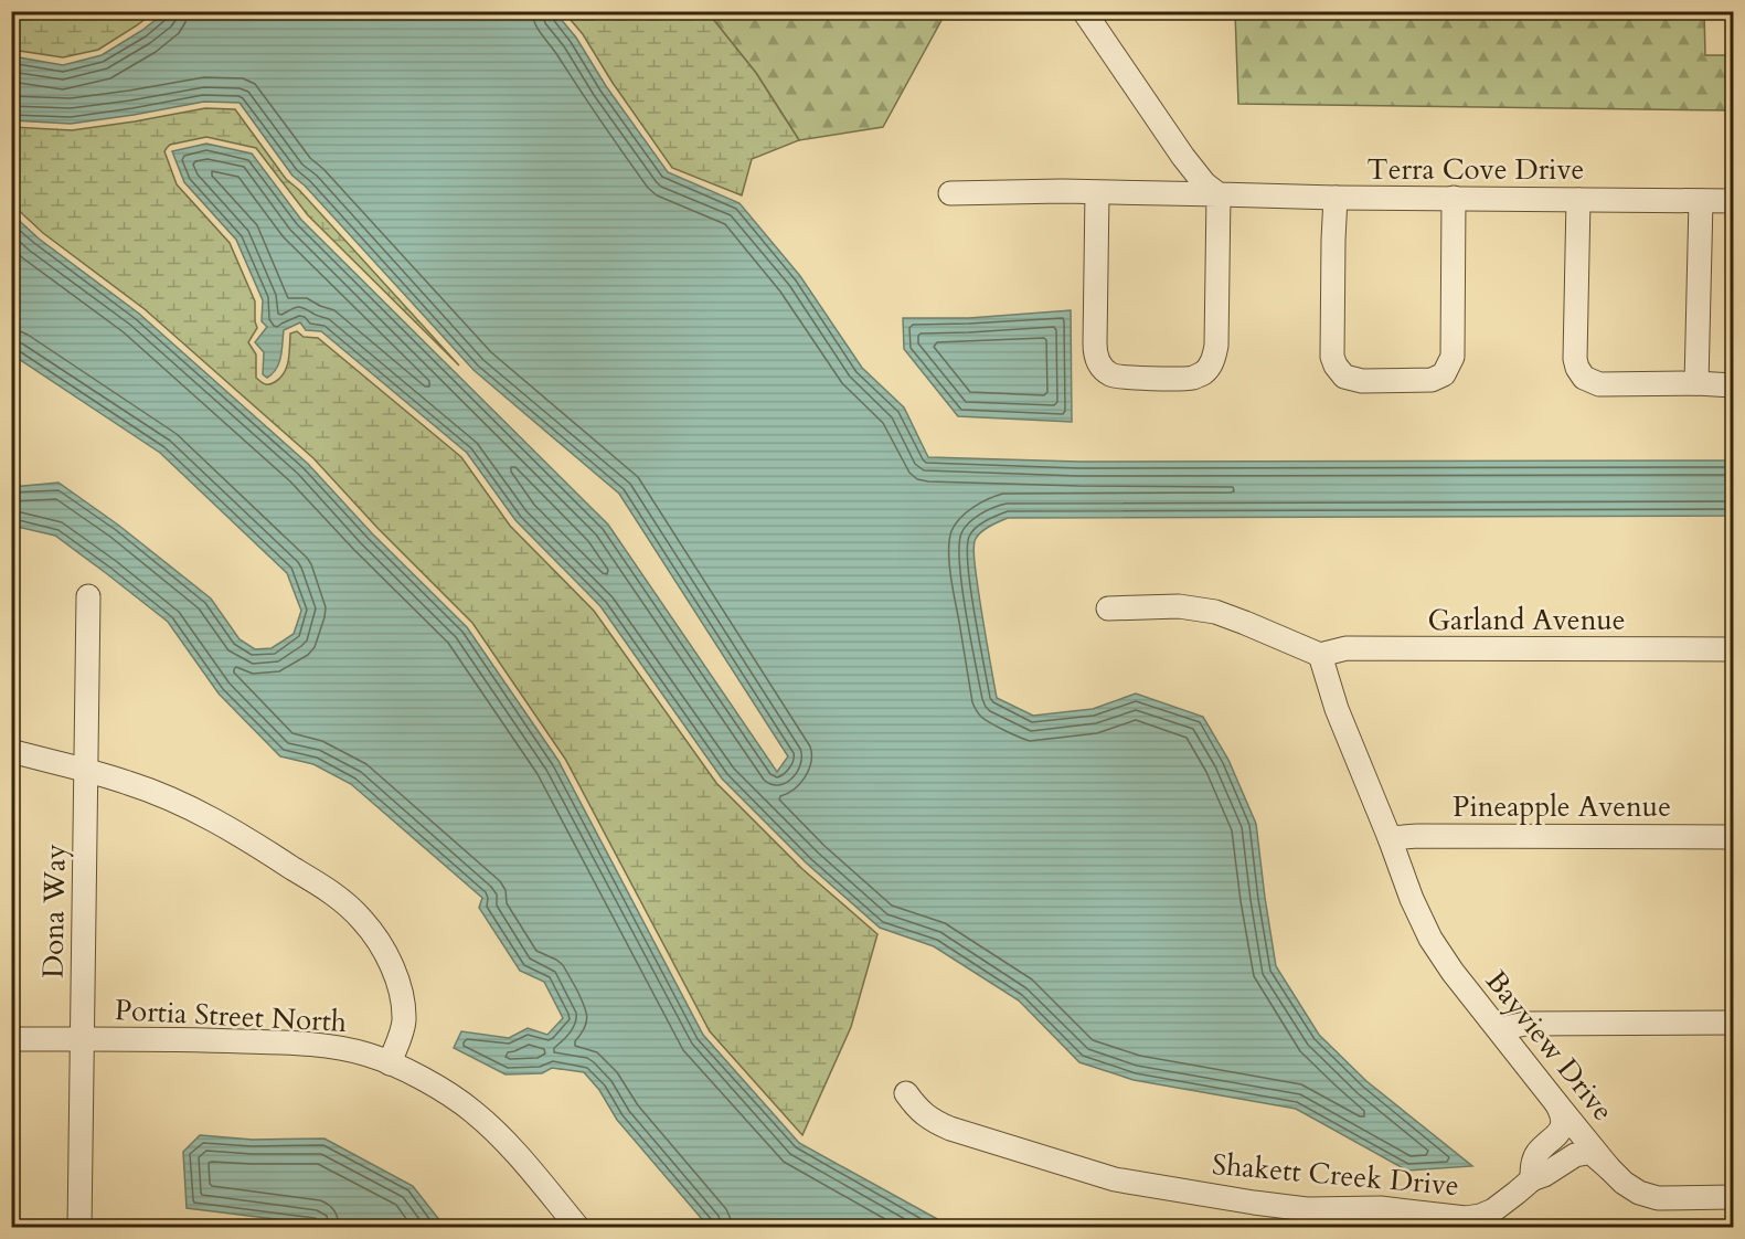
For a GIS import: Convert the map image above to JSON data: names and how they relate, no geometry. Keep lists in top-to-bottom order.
{
  "streets": {
    "street": [
      "Terra Cove Drive",
      "Garland Avenue",
      "Pineapple Avenue",
      "Dona Way",
      "Portia Street North",
      "Bayview Drive",
      "Shakett Creek Drive"
    ]
  },
  "crossings": [
    ["Pineapple Avenue", "Bayview Drive"],
    ["Dona Way", "Portia Street North"],
    ["Bayview Drive", "Shakett Creek Drive"]
  ]
}
